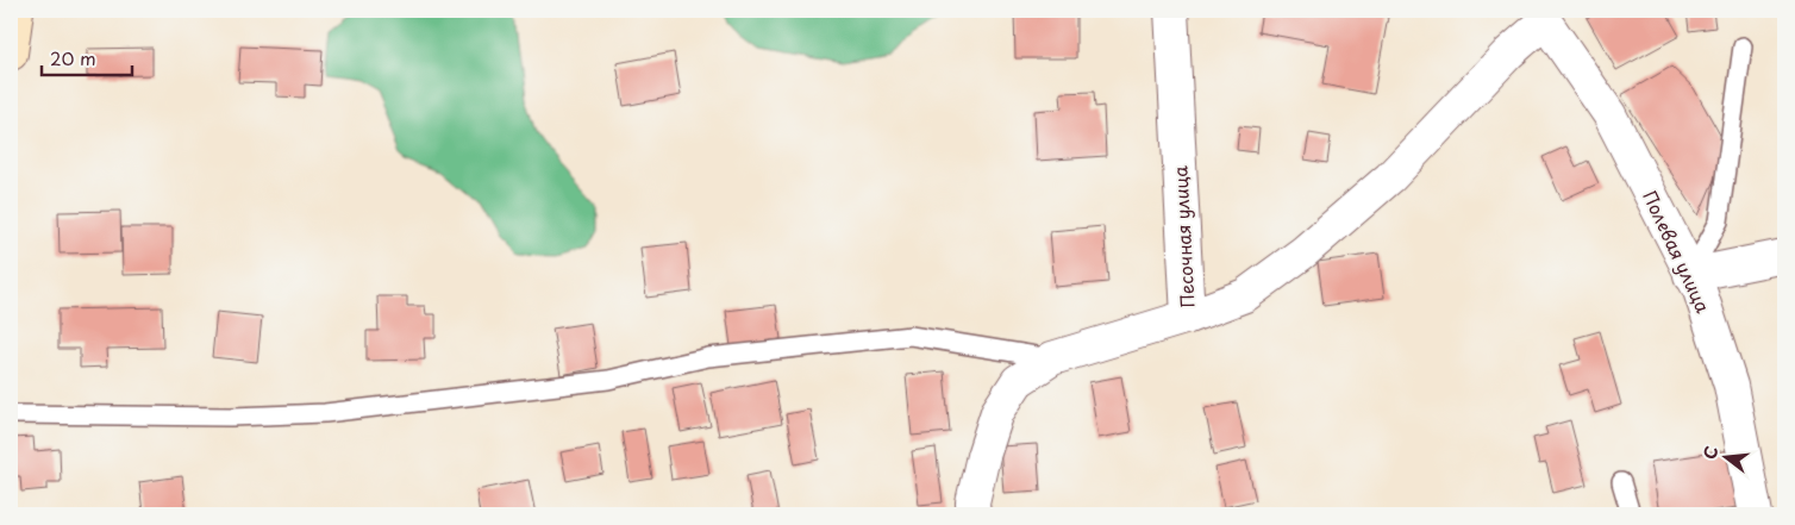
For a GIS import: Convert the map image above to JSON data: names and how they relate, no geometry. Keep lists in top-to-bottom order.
{
  "streets": {
    "street": ["Песочная улица", "Полевая улица"]
  },
  "scale_bar": "20 m",
  "north": "left"
}
